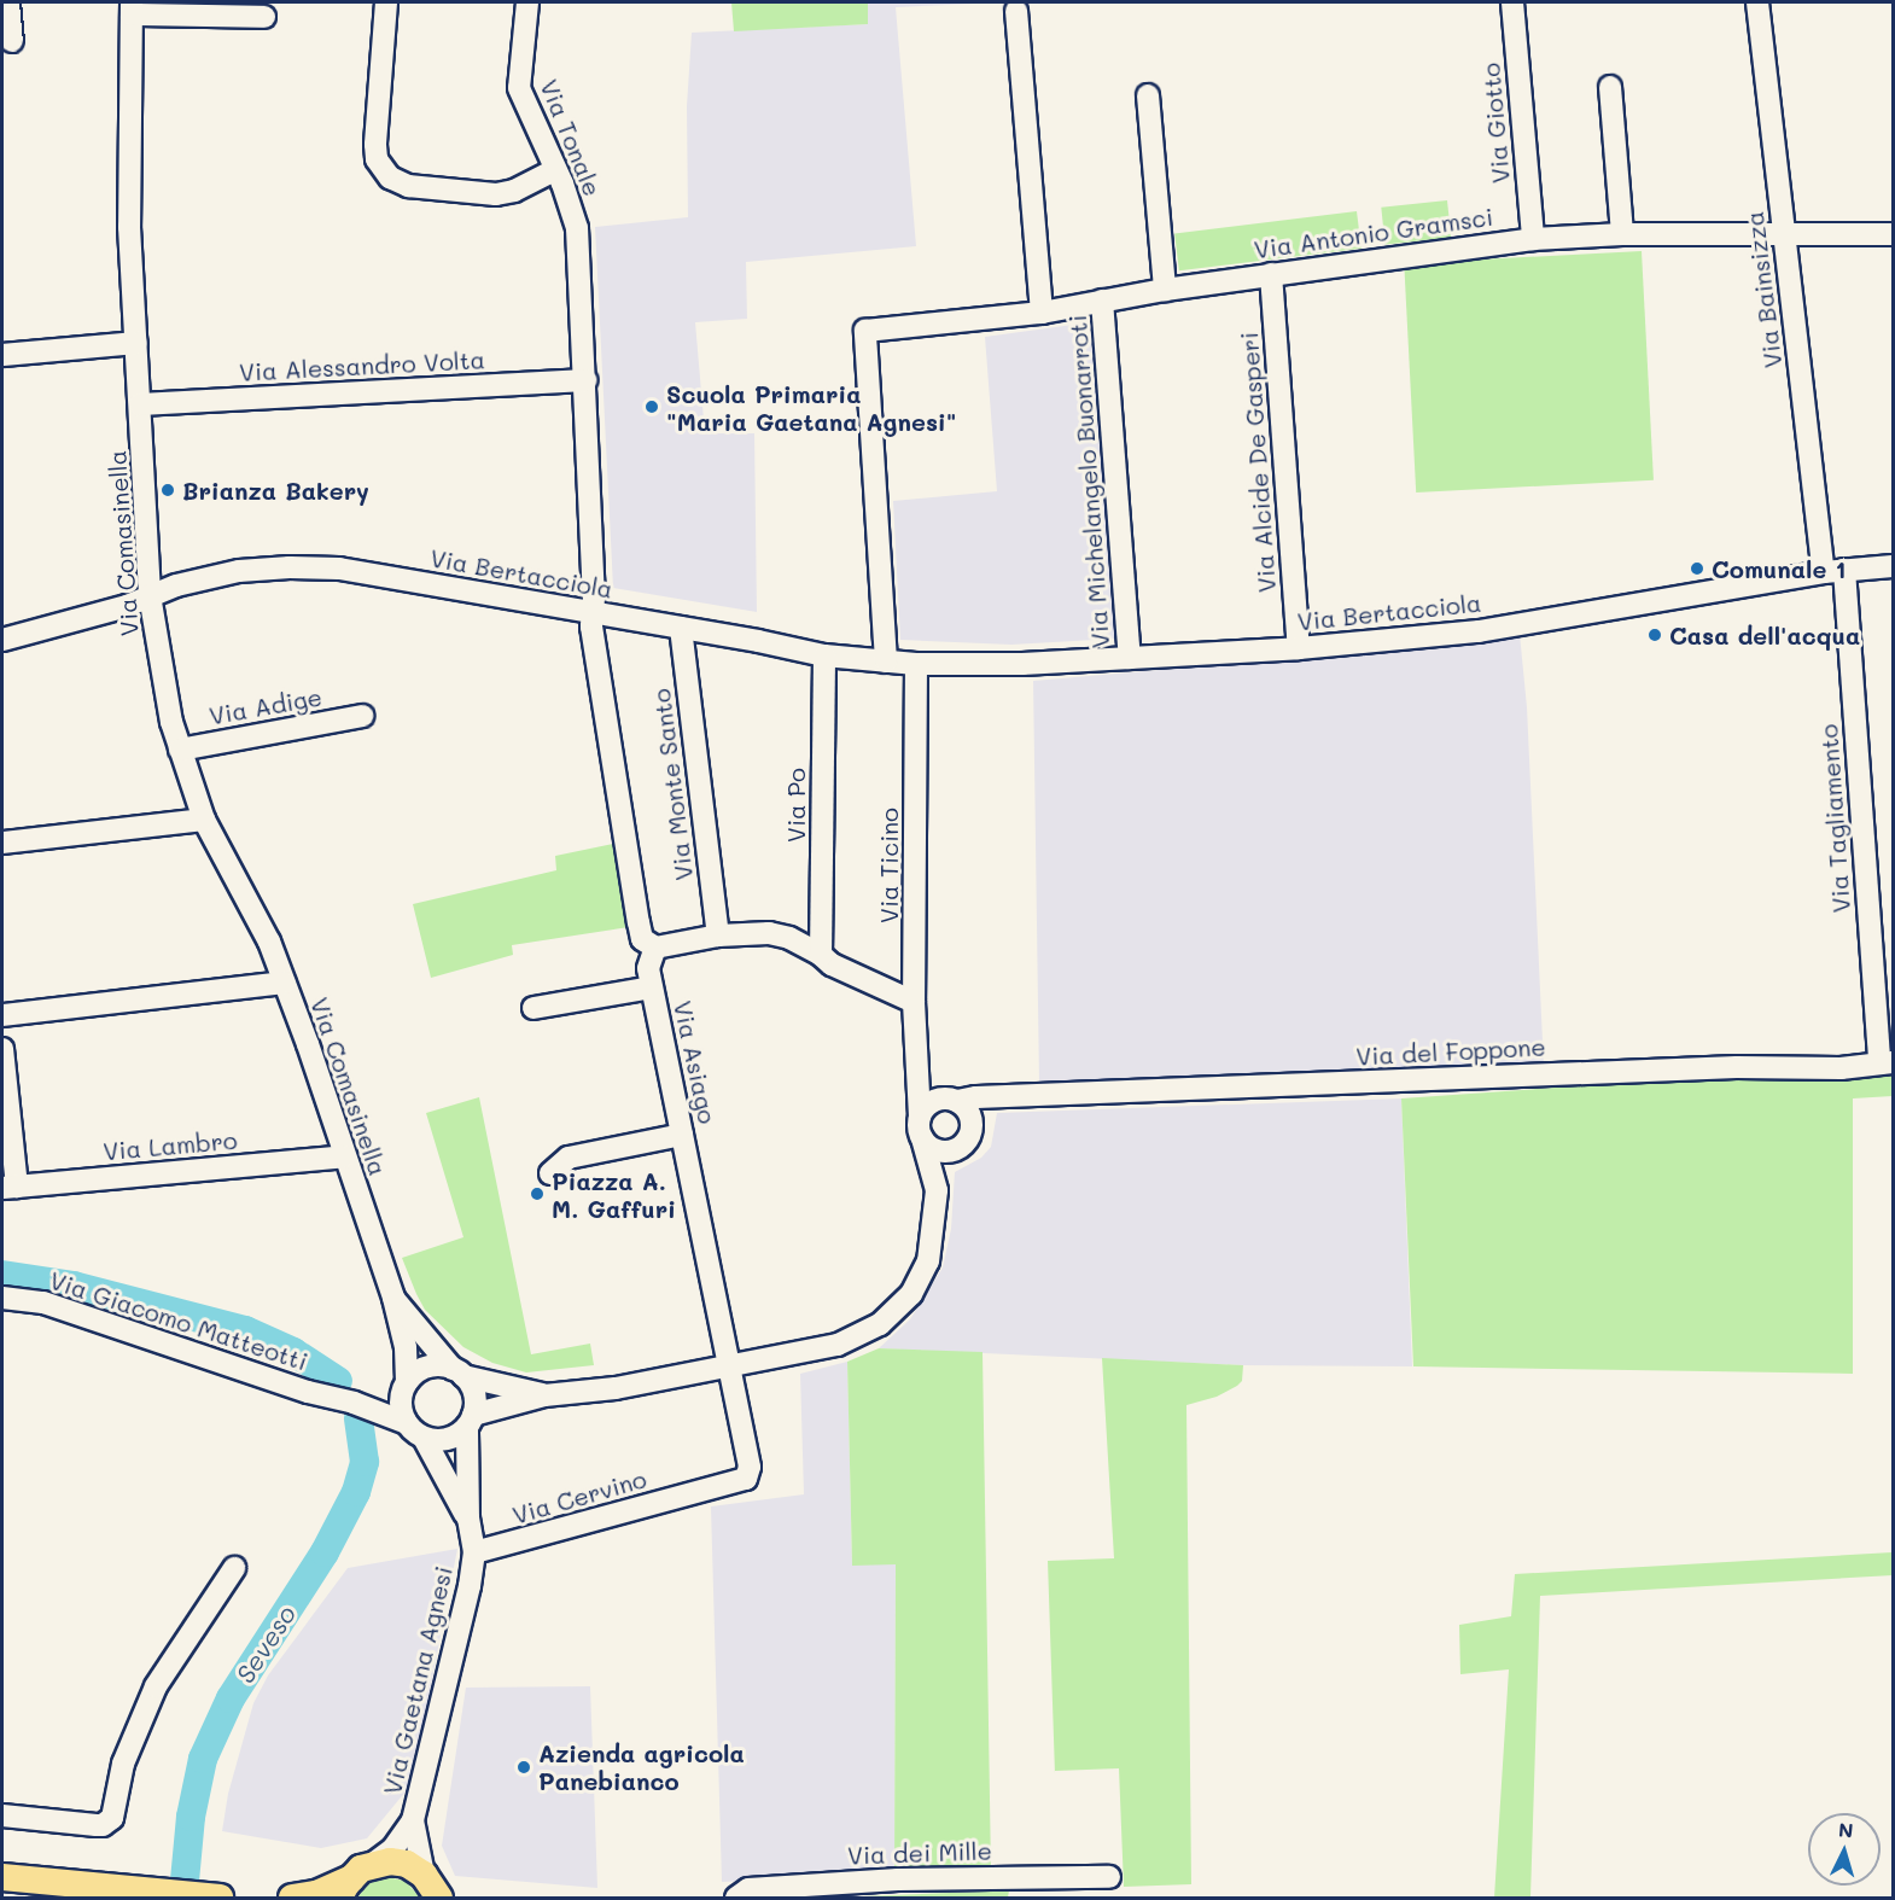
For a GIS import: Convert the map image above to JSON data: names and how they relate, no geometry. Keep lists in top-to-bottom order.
{
  "streets": {
    "street": [
      "Via Giotto",
      "Via Tonale",
      "Via Antonio Gramsci",
      "Via Bainsizza",
      "Via Alessandro Volta",
      "Via Alcide De Gasperi",
      "Via Michelangelo Buonarroti",
      "Via Comasinella",
      "Via Bertacciola",
      "Via Adige",
      "Via Monte Santo",
      "Via Po",
      "Via Tagliamento",
      "Via Ticino",
      "Via del Foppone",
      "Via Asiago",
      "Via Lambro",
      "Via Giacomo Matteotti",
      "Via Cervino",
      "Via Gaetana Agnesi",
      "Via dei Mille"
    ]
  },
  "crossings": [
    ["Via Giotto", "Via Antonio Gramsci"],
    ["Via Tonale", "Via Alessandro Volta"],
    ["Via Tonale", "Via Bertacciola"],
    ["Via Antonio Gramsci", "Via Bainsizza"],
    ["Via Antonio Gramsci", "Via Alcide De Gasperi"],
    ["Via Antonio Gramsci", "Via Michelangelo Buonarroti"],
    ["Via Antonio Gramsci", "Via Bertacciola"],
    ["Via Bainsizza", "Via Bertacciola"],
    ["Via Bainsizza", "Via Tagliamento"],
    ["Via Alessandro Volta", "Via Comasinella"],
    ["Via Alcide De Gasperi", "Via Bertacciola"],
    ["Via Michelangelo Buonarroti", "Via Bertacciola"],
    ["Via Comasinella", "Via Bertacciola"],
    ["Via Comasinella", "Via Adige"],
    ["Via Comasinella", "Via Lambro"],
    ["Via Comasinella", "Via Giacomo Matteotti"],
    ["Via Bertacciola", "Via Monte Santo"],
    ["Via Bertacciola", "Via Po"],
    ["Via Bertacciola", "Via Tagliamento"],
    ["Via Bertacciola", "Via Ticino"],
    ["Via Tagliamento", "Via del Foppone"],
    ["Via Ticino", "Via del Foppone"],
    ["Via Asiago", "Via Cervino"],
    ["Via Cervino", "Via Gaetana Agnesi"]
  ],
  "water": ["Seveso"],
  "places": [
    "Scuola Primaria \"Maria Gaetana Agnesi\"",
    "Brianza Bakery",
    "Comunale 1",
    "Casa dell'acqua",
    "Piazza A. M. Gaffuri",
    "Azienda agricola Panebianco"
  ],
  "north": "top"
}
